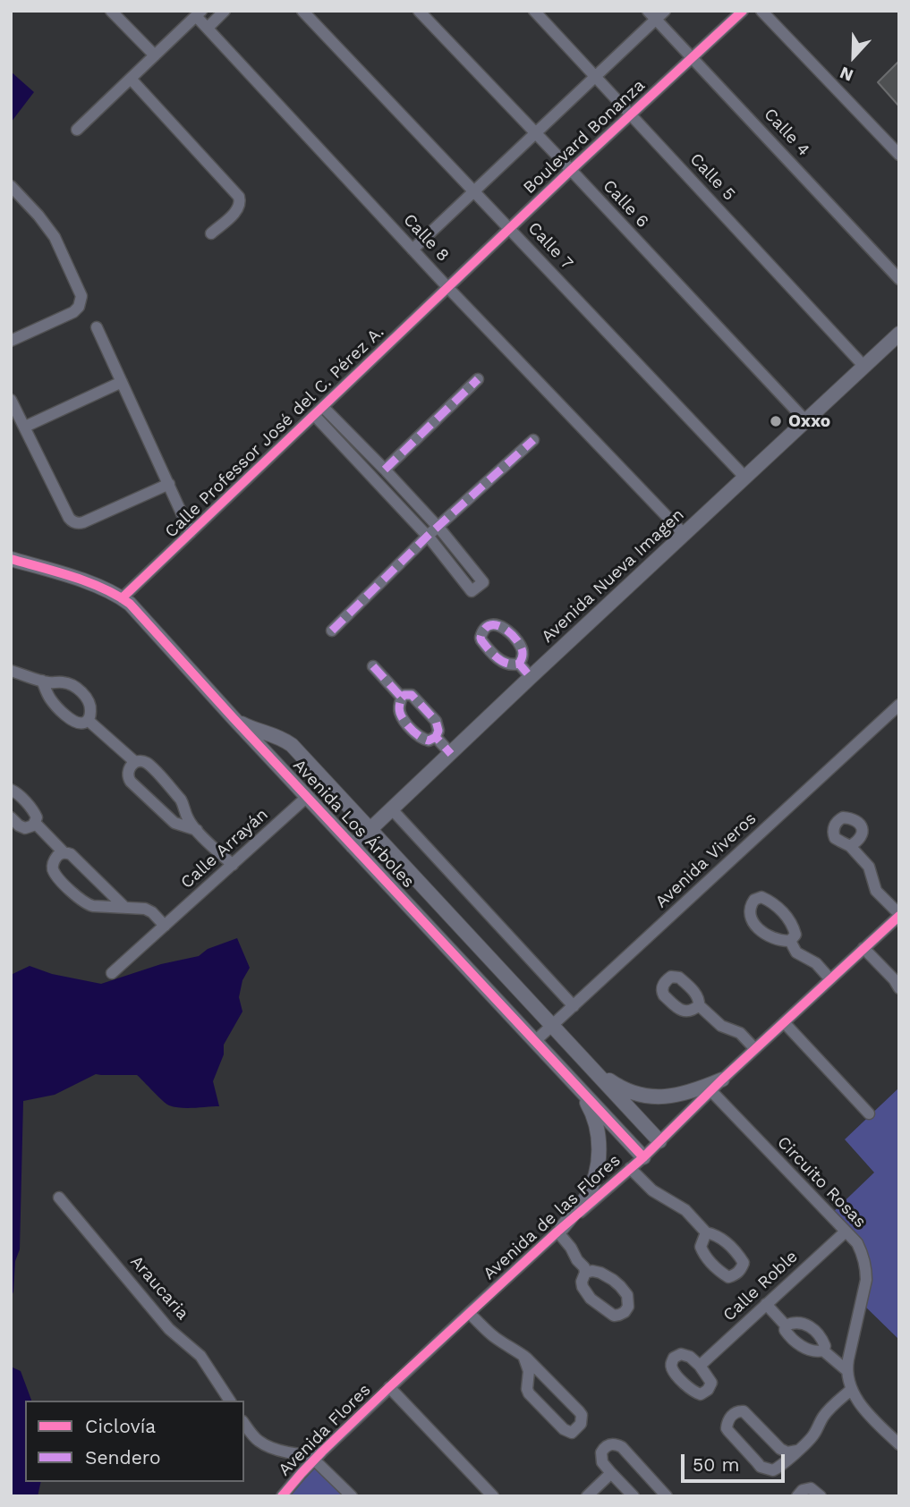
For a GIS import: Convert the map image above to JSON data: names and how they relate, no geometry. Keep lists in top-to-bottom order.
{
  "streets": {
    "street": [
      "Calle 4",
      "Boulevard Bonanza",
      "Calle 5",
      "Calle 6",
      "Calle 8",
      "Calle 7",
      "Calle Professor José del C. Pérez A.",
      "Avenida Nueva Imagen",
      "Avenida Los Árboles",
      "Calle Arrayán",
      "Avenida Viveros",
      "Circuito Rosas",
      "Avenida de las Flores",
      "Calle Roble",
      "Araucaria",
      "Avenida Flores"
    ]
  },
  "crossings": [
    ["Calle 4", "Boulevard Bonanza"],
    ["Boulevard Bonanza", "Calle 5"],
    ["Boulevard Bonanza", "Calle 6"],
    ["Boulevard Bonanza", "Calle 8"],
    ["Boulevard Bonanza", "Calle 7"],
    ["Boulevard Bonanza", "Calle Professor José del C. Pérez A."],
    ["Calle 5", "Avenida Nueva Imagen"],
    ["Calle 6", "Avenida Nueva Imagen"],
    ["Calle 8", "Calle Professor José del C. Pérez A."],
    ["Calle 8", "Avenida Nueva Imagen"],
    ["Calle 7", "Avenida Nueva Imagen"],
    ["Calle Professor José del C. Pérez A.", "Avenida Los Árboles"],
    ["Avenida Nueva Imagen", "Avenida Los Árboles"],
    ["Avenida Los Árboles", "Calle Arrayán"],
    ["Avenida Los Árboles", "Avenida Viveros"],
    ["Avenida Los Árboles", "Avenida de las Flores"],
    ["Circuito Rosas", "Avenida de las Flores"],
    ["Circuito Rosas", "Calle Roble"],
    ["Avenida de las Flores", "Avenida Flores"]
  ],
  "places": ["Oxxo"],
  "legend": ["Ciclovía", "Sendero"],
  "scale_bar": "50 m",
  "north": "bottom"
}
